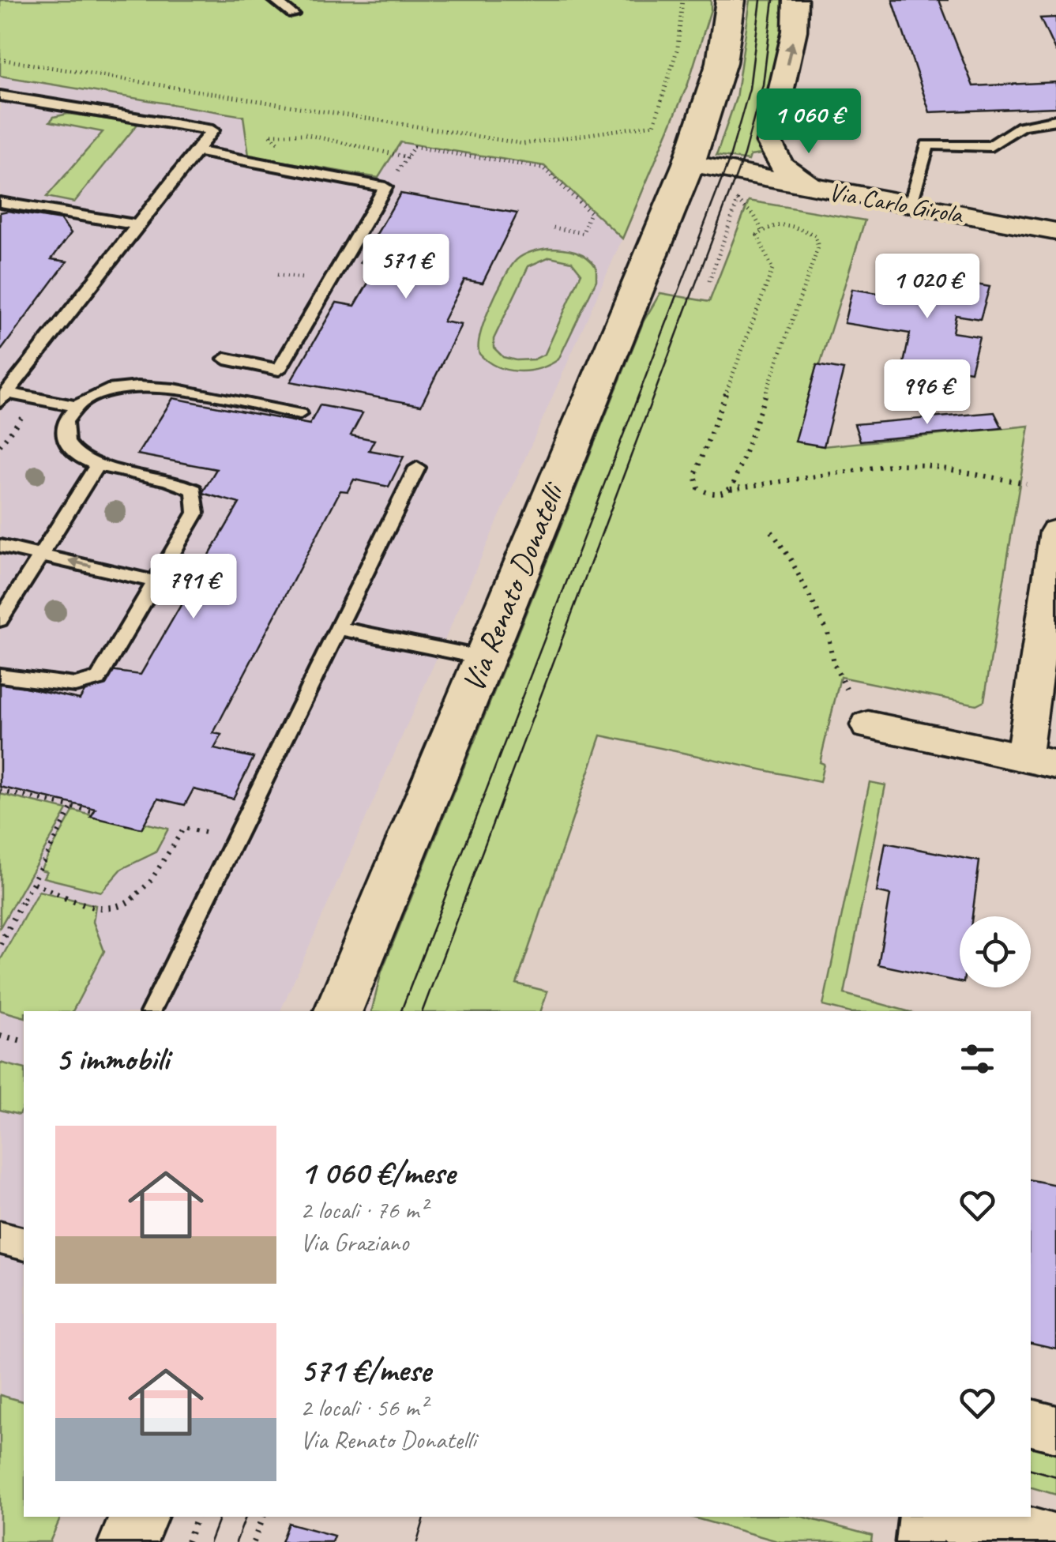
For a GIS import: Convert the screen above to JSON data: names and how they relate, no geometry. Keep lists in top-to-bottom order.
{
  "streets": {
    "main road": ["Via Renato Donatelli"],
    "street": ["Via Carlo Girola"]
  },
  "crossings": [
    ["Via Carlo Girola", "Via Renato Donatelli"]
  ],
  "page": {
    "price": [
      "1 060 €",
      "571 €",
      "1 020 €",
      "996 €",
      "791 €"
    ],
    "heading": "5 immobili",
    "list": [
      {
        "name": "1 060 €/mese",
        "note": "2 locali · 76 m² · Via Graziano"
      },
      {
        "name": "571 €/mese",
        "note": "2 locali · 56 m² · Via Renato Donatelli"
      }
    ]
  }
}
